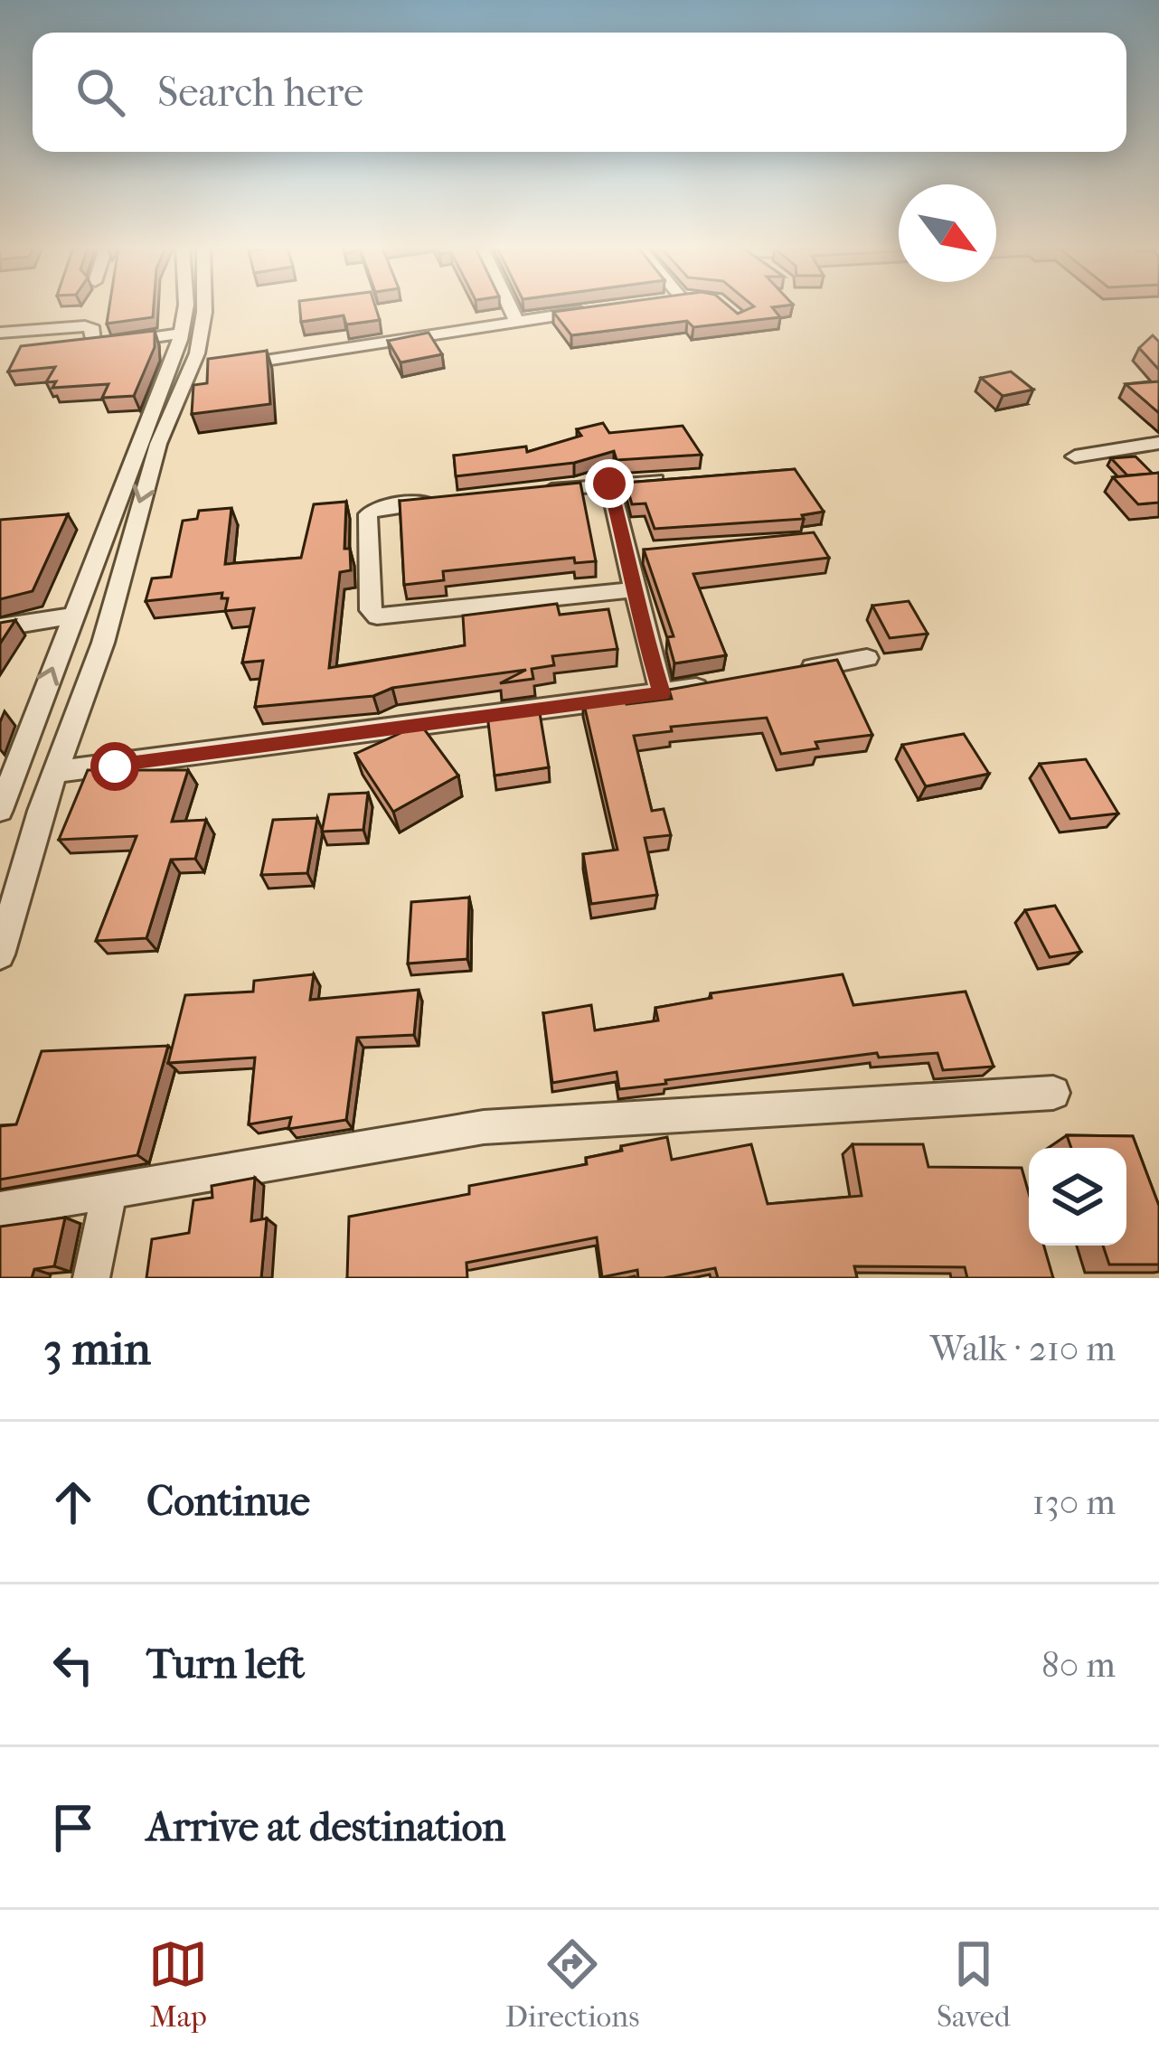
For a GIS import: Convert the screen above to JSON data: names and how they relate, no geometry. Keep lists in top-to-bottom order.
{
  "north": "bottom right",
  "page": {
    "search": "Search here",
    "heading": ["3 min", "Walk · 210 m"],
    "list": [
      ["Continue", "130 m"],
      ["Turn left", "80 m"],
      "Arrive at destination"
    ],
    "nav": ["Map", "Directions", "Saved"]
  }
}
